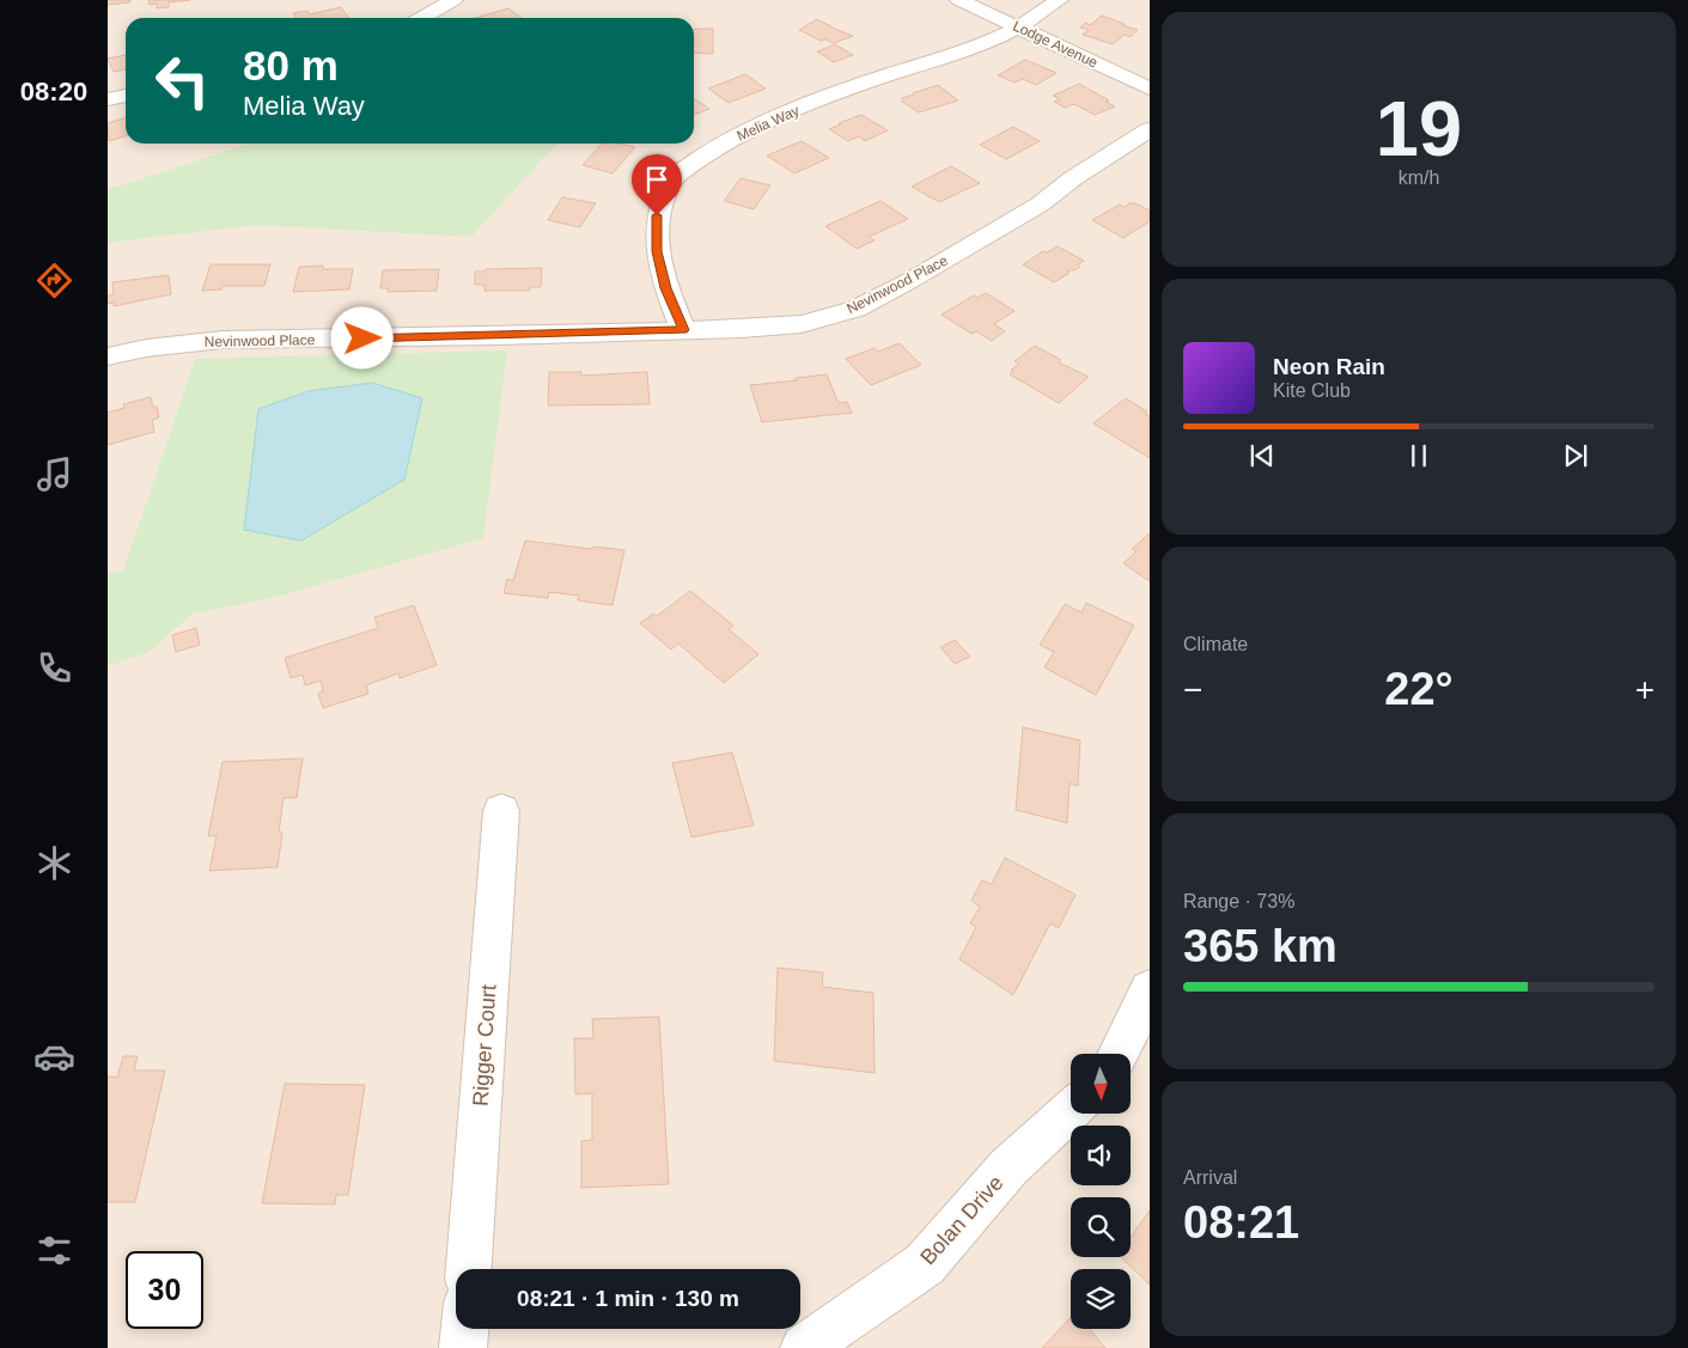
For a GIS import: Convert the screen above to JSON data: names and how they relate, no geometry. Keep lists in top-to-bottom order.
{
  "streets": {
    "street": [
      "Lodge Avenue",
      "Melia Way",
      "Nevinwood Place",
      "Rigger Court",
      "Bolan Drive"
    ]
  },
  "crossings": [
    ["Lodge Avenue", "Melia Way"],
    ["Melia Way", "Nevinwood Place"]
  ],
  "north": "bottom",
  "page": {
    "tabs": "08:20",
    "tile": [
      ["19", "km/h"],
      "Climate",
      ["Range · 73%", "365 km"],
      ["Arrival", "08:21"]
    ],
    "turn": ["80 m", "Melia Way"],
    "song": ["Neon Rain", "Kite Club"],
    "heat": ["−", "22°", "+"],
    "limit": "30",
    "trip": "08:21 · 1 min · 130 m"
  }
}
